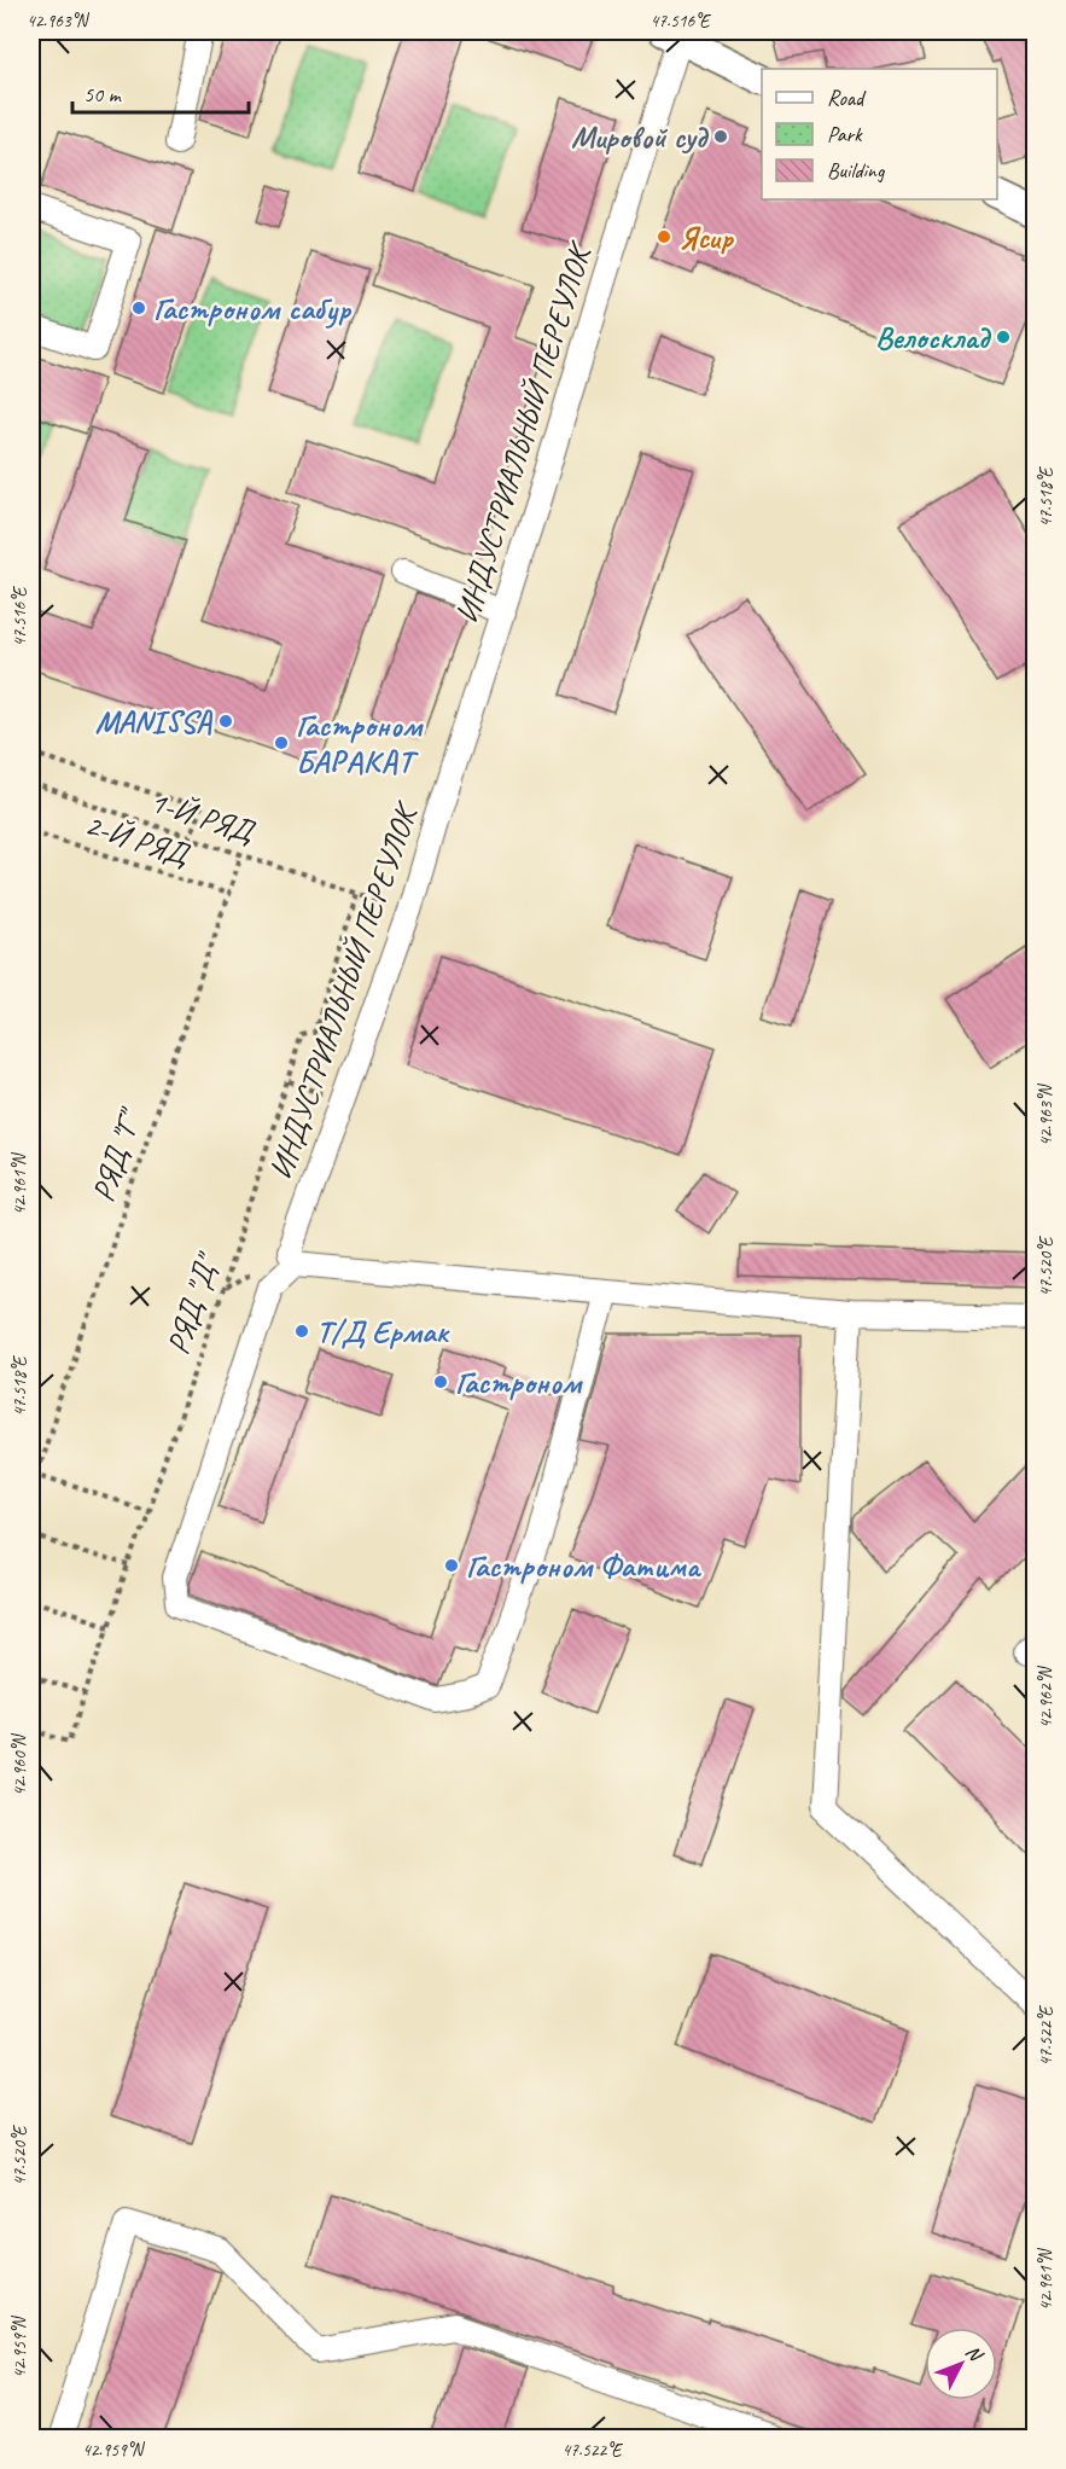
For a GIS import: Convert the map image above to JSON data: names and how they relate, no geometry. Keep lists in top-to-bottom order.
{
  "streets": {
    "street": ["ИНДУСТРИАЛЬНЫЙ ПЕРЕУЛОК"],
    "path": [
      "1-Й РЯД",
      "2-Й РЯД",
      "РЯД \"Г\"",
      "РЯД \"Д\""
    ]
  },
  "crossings": [
    ["ИНДУСТРИАЛЬНЫЙ ПЕРЕУЛОК", "1-Й РЯД"],
    ["1-Й РЯД", "РЯД \"Г\""],
    ["1-Й РЯД", "РЯД \"Д\""],
    ["2-Й РЯД", "РЯД \"Г\""]
  ],
  "places": [
    "Мировой суд",
    "Ясир",
    "Гастроном сабур",
    "Велосклад",
    "MANISSA",
    "Гастроном БАРАКАТ",
    "Т/Д Ермак",
    "Гастроном",
    "Гастроном Фатима"
  ],
  "legend": ["Road", "Park", "Building"],
  "scale_bar": "50 m",
  "north": "top right",
  "coordinates": [
    "42.963°N",
    "47.516°E",
    "47.518°E",
    "42.961°N",
    "47.520°E",
    "42.962°N",
    "42.960°N",
    "47.522°E",
    "42.959°N"
  ]
}
